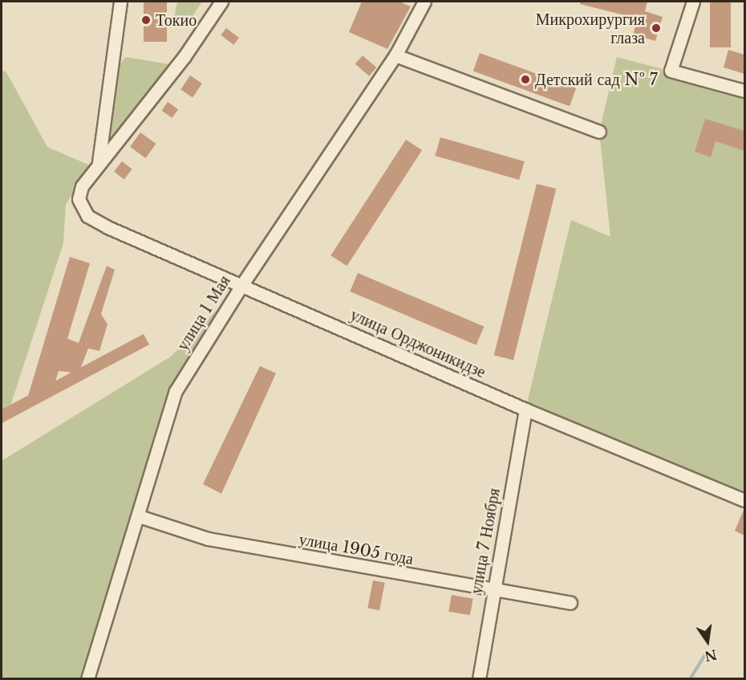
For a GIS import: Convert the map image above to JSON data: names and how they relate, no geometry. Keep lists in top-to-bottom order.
{
  "streets": {
    "street": [
      "улица 1 Мая",
      "улица Орджоникидзе",
      "улица 7 Ноября",
      "улица 1905 года"
    ]
  },
  "crossings": [
    ["улица 1 Мая", "улица Орджоникидзе"],
    ["улица 1 Мая", "улица 1905 года"],
    ["улица Орджоникидзе", "улица 7 Ноября"],
    ["улица 7 Ноября", "улица 1905 года"]
  ],
  "places": ["Токио", "Микрохирургия глаза", "Детский сад № 7"],
  "north": "bottom"
}
